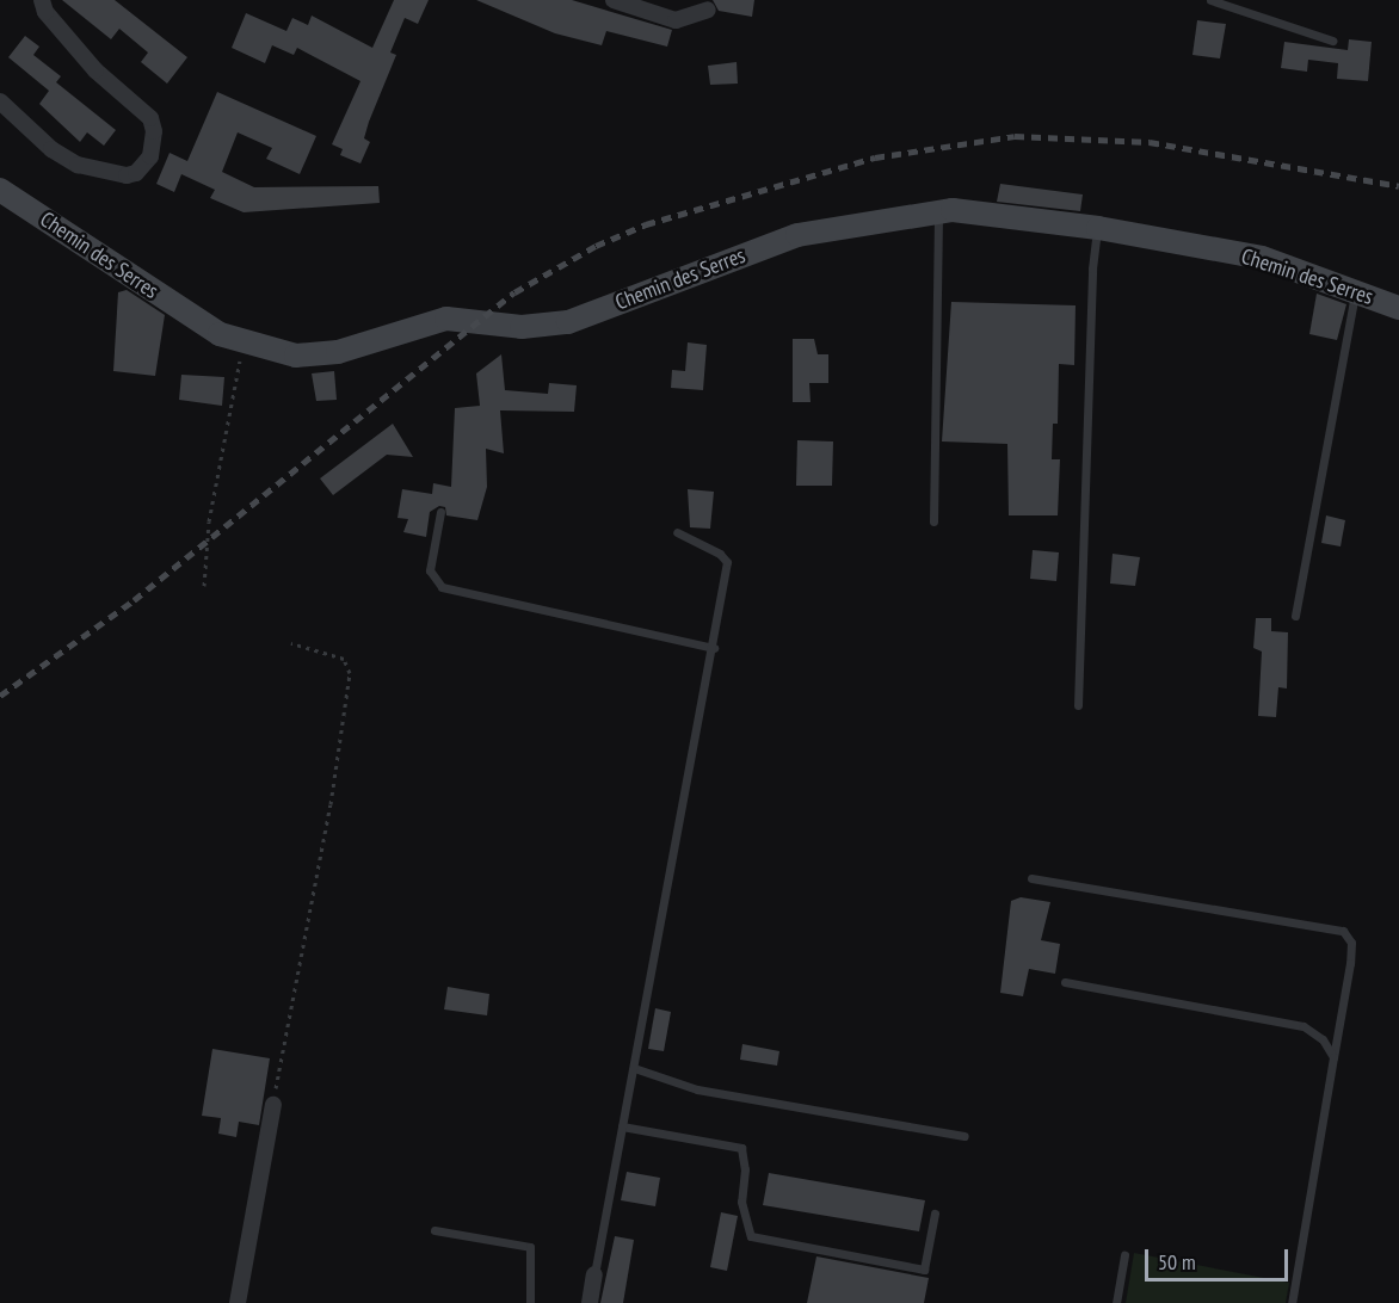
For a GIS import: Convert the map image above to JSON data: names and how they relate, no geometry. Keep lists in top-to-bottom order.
{
  "streets": {
    "street": ["Chemin des Serres"]
  },
  "scale_bar": "50 m"
}
